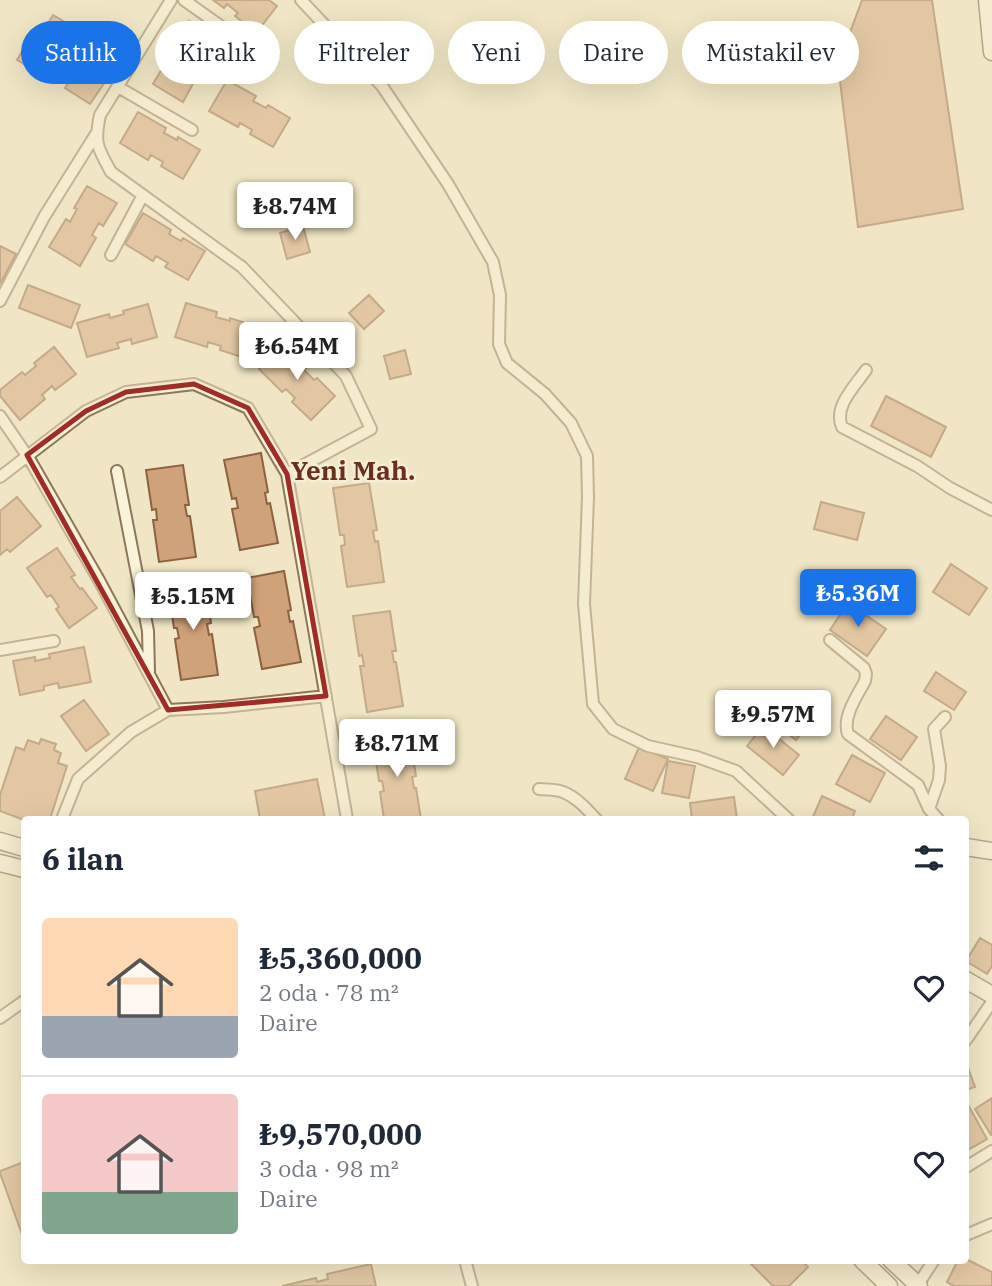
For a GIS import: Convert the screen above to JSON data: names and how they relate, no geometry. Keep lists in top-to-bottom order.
{
  "districts": ["Yeni Mah."],
  "page": {
    "chip": [
      "Satılık",
      "Kiralık",
      "Filtreler",
      "Yeni",
      "Daire",
      "Müstakil ev"
    ],
    "price": [
      "₺8.74M",
      "₺6.54M",
      "₺5.36M",
      "₺5.15M",
      "₺9.57M",
      "₺8.71M"
    ],
    "heading": "6 ilan",
    "list": [
      {
        "name": "₺5,360,000",
        "note": "2 oda · 78 m² · Daire"
      },
      {
        "name": "₺9,570,000",
        "note": "3 oda · 98 m² · Daire"
      }
    ]
  }
}
